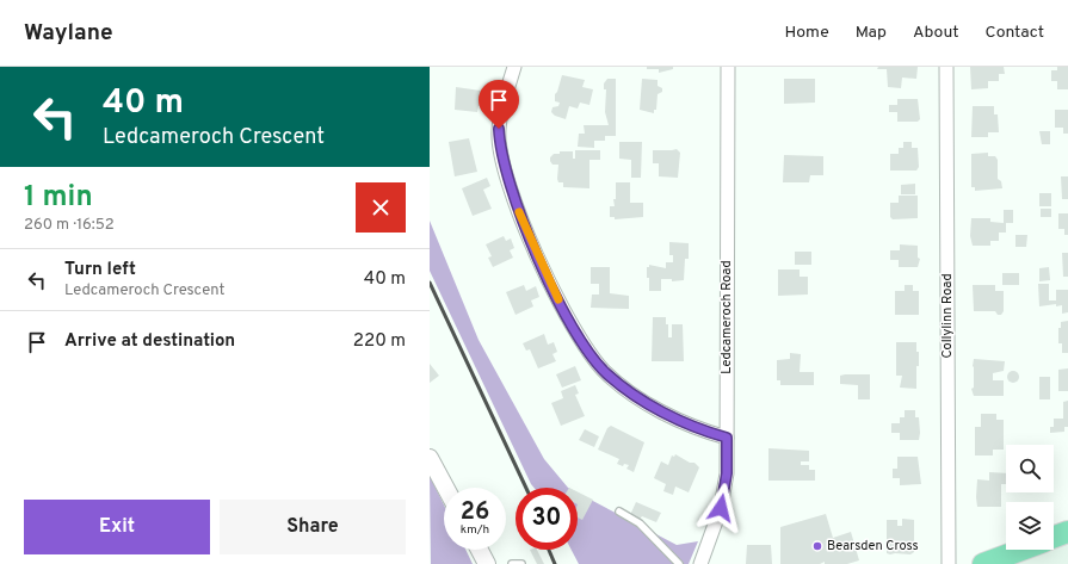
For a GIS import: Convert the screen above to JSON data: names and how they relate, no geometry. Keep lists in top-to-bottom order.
{
  "streets": {
    "street": ["Collylinn Road", "Ledcameroch Road"]
  },
  "places": ["Bearsden Cross"],
  "page": {
    "header": "Waylane",
    "nav": [
      "Home",
      "Map",
      "About",
      "Contact"
    ],
    "turn": ["40 m", "Ledcameroch Crescent"],
    "heading": ["1 min", "260 m · 16:52"],
    "list": [
      {
        "name": "Turn left",
        "note": "Ledcameroch Crescent",
        "value": "40 m"
      },
      {
        "name": "Arrive at destination",
        "value": "220 m"
      }
    ],
    "speed": "26 km/h",
    "limit": "30",
    "buttons": ["Exit", "Share"]
  }
}
